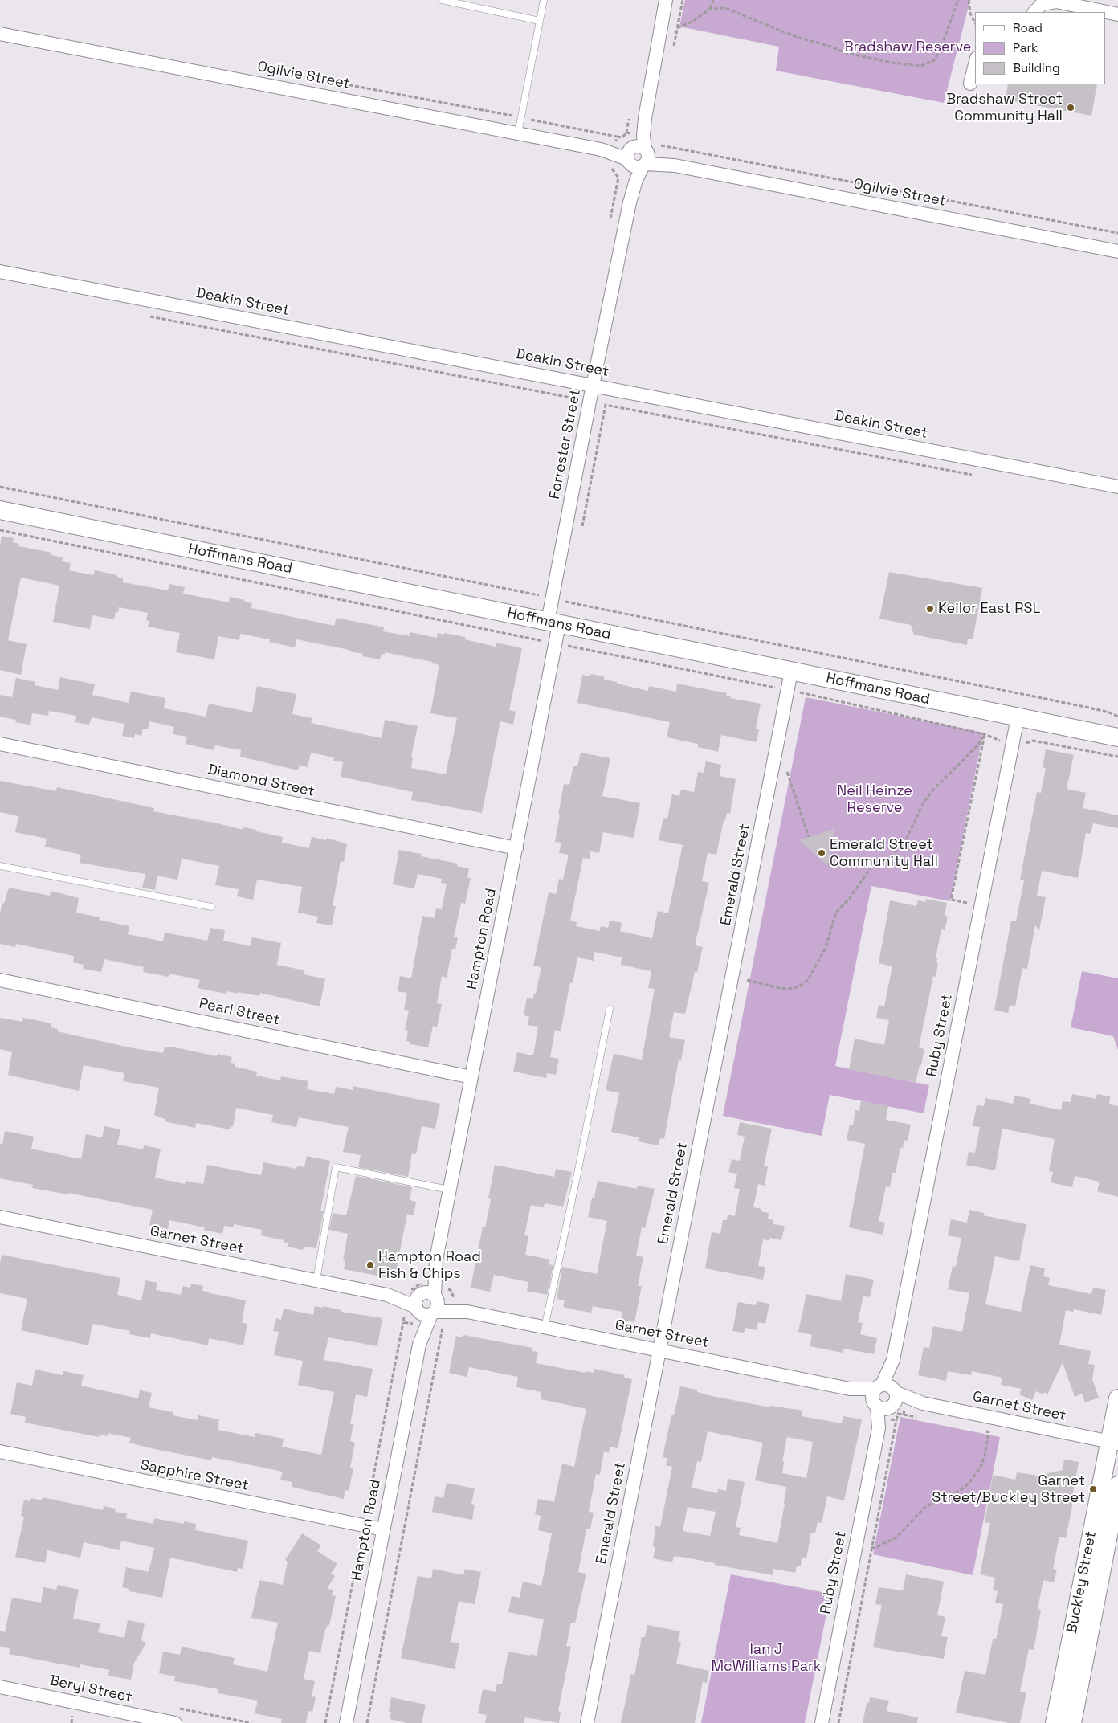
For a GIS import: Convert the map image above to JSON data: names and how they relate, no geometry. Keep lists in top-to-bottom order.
{
  "streets": {
    "main road": ["Hoffmans Road", "Buckley Street"],
    "street": [
      "Ogilvie Street",
      "Deakin Street",
      "Forrester Street",
      "Diamond Street",
      "Emerald Street",
      "Hampton Road",
      "Pearl Street",
      "Ruby Street",
      "Garnet Street",
      "Sapphire Street",
      "Beryl Street"
    ]
  },
  "crossings": [
    ["Ogilvie Street", "Forrester Street"],
    ["Deakin Street", "Forrester Street"],
    ["Forrester Street", "Hoffmans Road"],
    ["Forrester Street", "Hampton Road"],
    ["Hoffmans Road", "Emerald Street"],
    ["Hoffmans Road", "Hampton Road"],
    ["Hoffmans Road", "Ruby Street"],
    ["Diamond Street", "Hampton Road"],
    ["Emerald Street", "Garnet Street"],
    ["Hampton Road", "Pearl Street"],
    ["Hampton Road", "Garnet Street"],
    ["Hampton Road", "Sapphire Street"],
    ["Ruby Street", "Garnet Street"],
    ["Garnet Street", "Buckley Street"]
  ],
  "parks": ["Bradshaw Reserve", "Neil Heinze Reserve", "Ian J McWilliams Park"],
  "places": [
    "Bradshaw Street Community Hall",
    "Keilor East RSL",
    "Emerald Street Community Hall",
    "Hampton Road Fish & Chips",
    "Garnet Street/Buckley Street"
  ],
  "legend": ["Road", "Park", "Building"]
}
